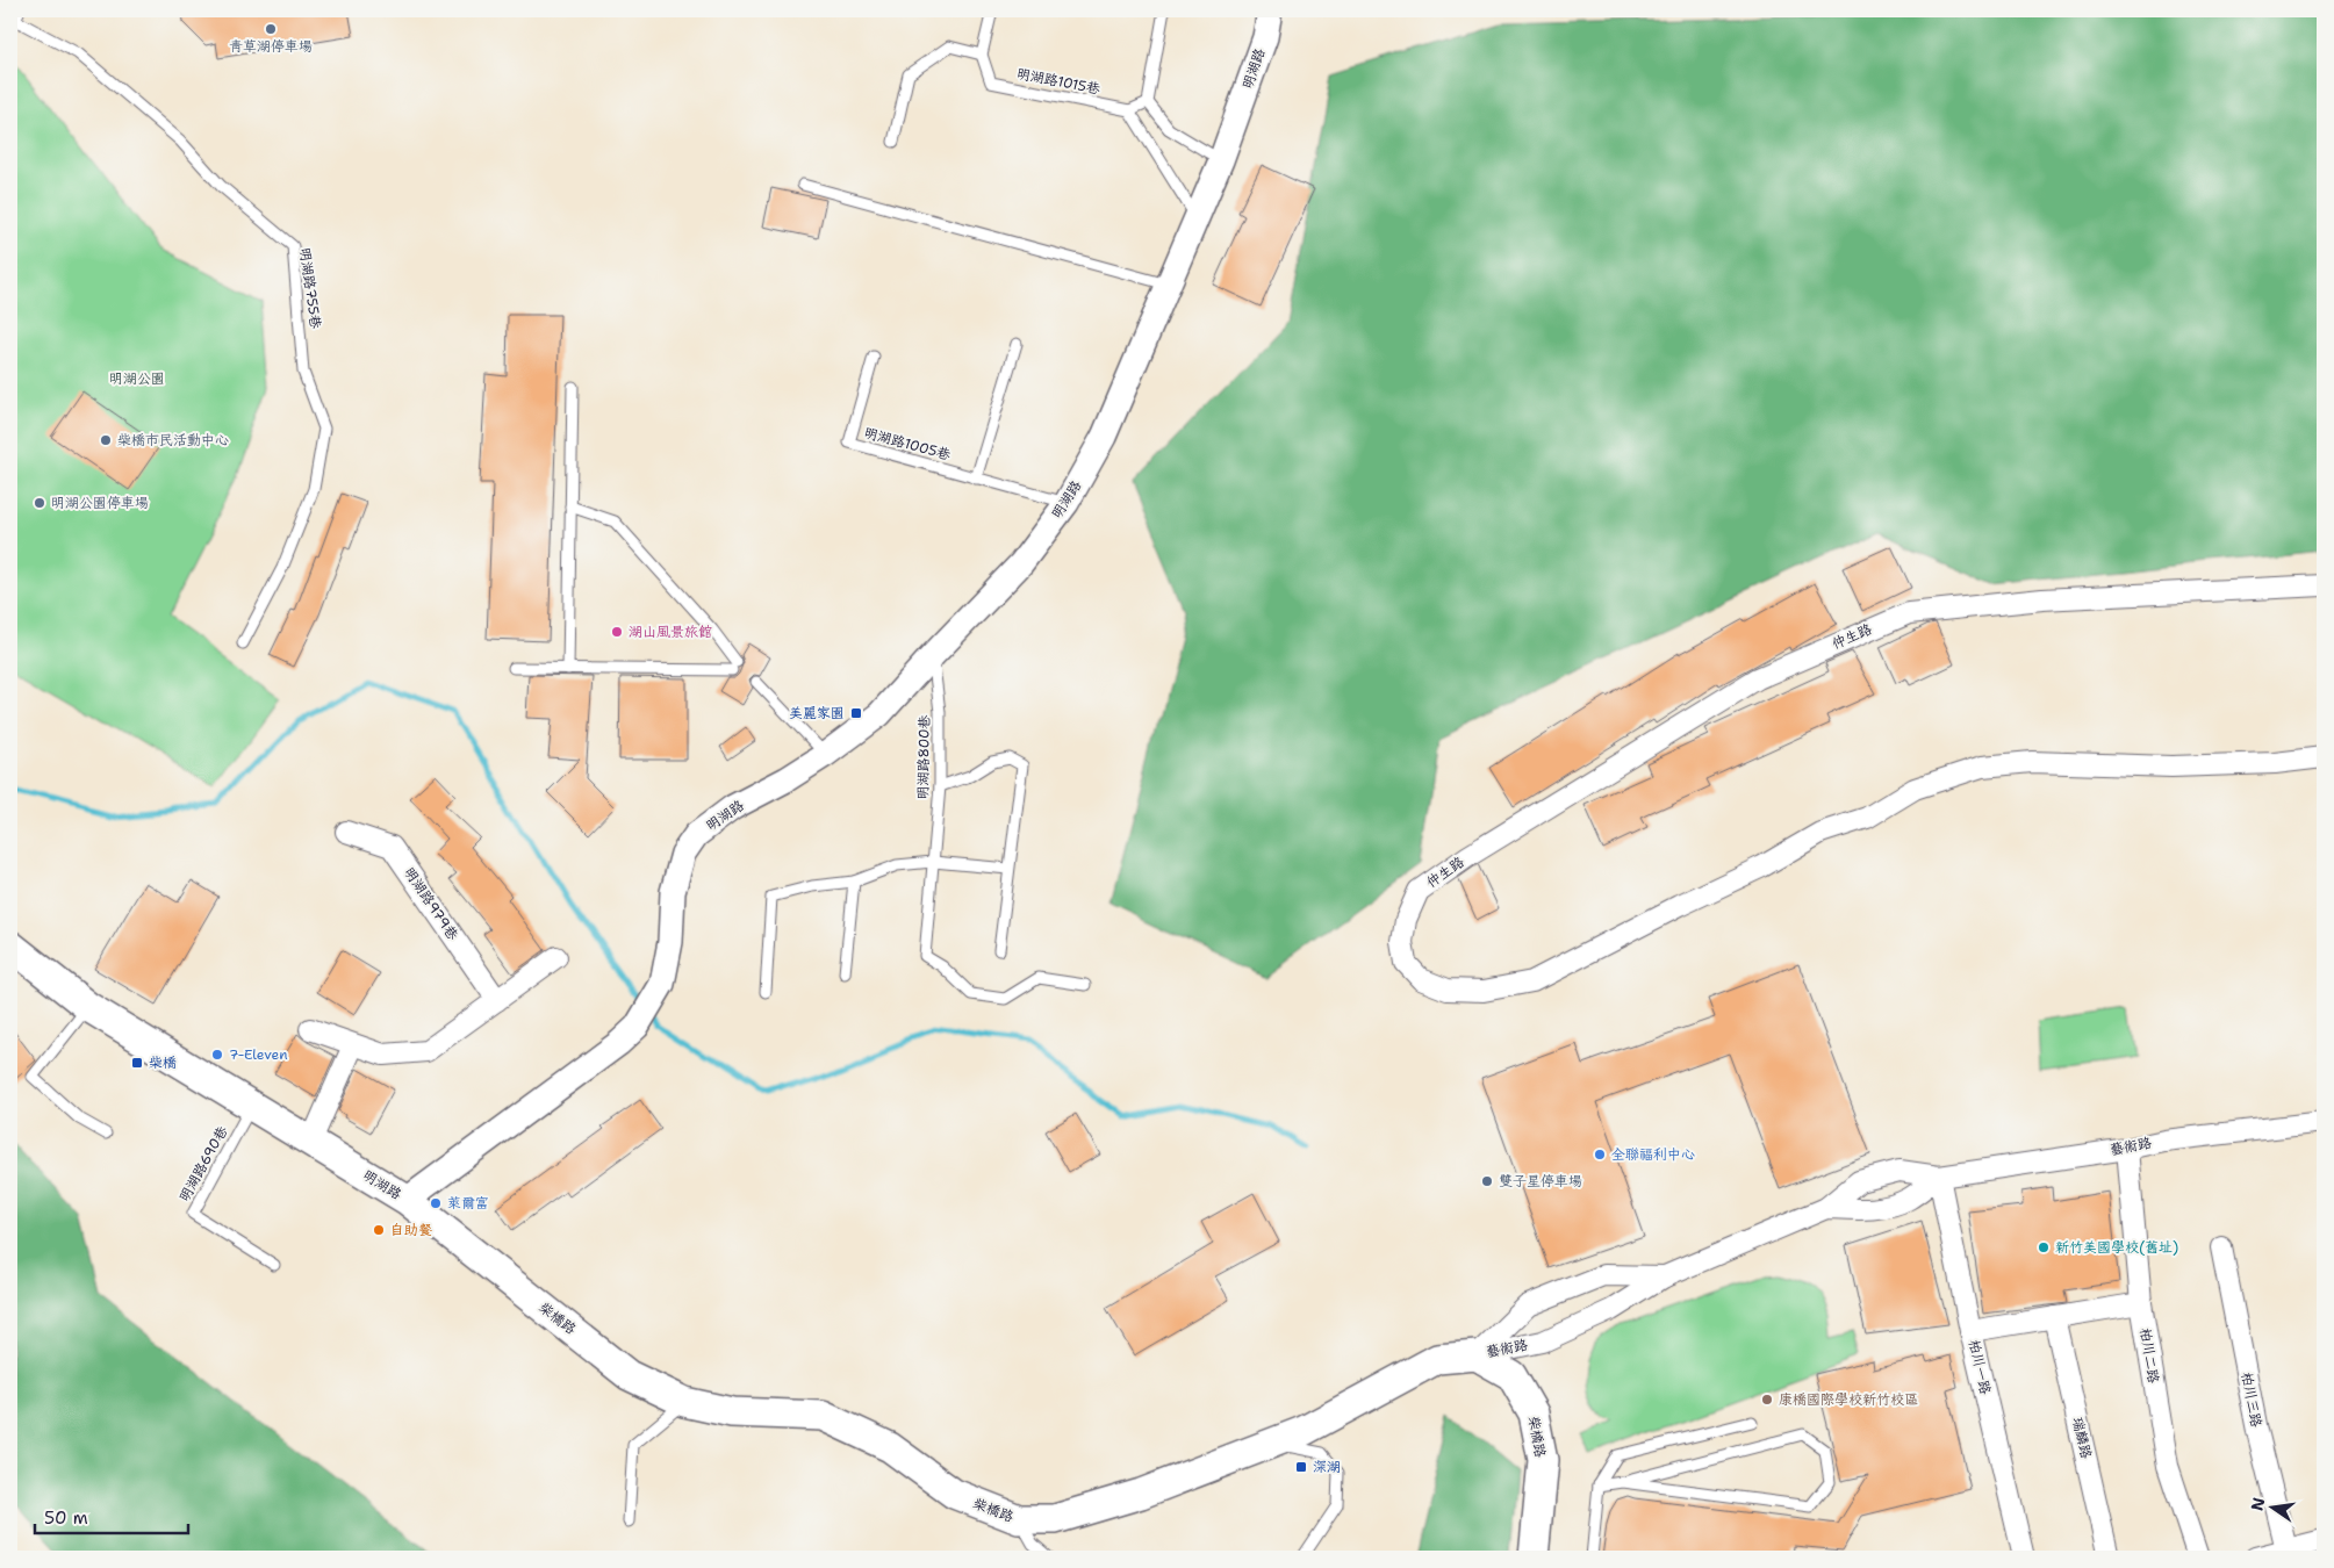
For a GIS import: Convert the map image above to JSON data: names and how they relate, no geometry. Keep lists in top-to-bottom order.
{
  "streets": {
    "main road": ["明湖路", "柴橋路"],
    "street": [
      "仲生路",
      "明湖路979巷",
      "藝術路",
      "柏川二路",
      "柏川一路",
      "柏川三路",
      "瑞麟路"
    ],
    "lane": [
      "明湖路1015巷",
      "明湖路755巷",
      "明湖路1005巷",
      "明湖路800巷",
      "明湖路690巷"
    ]
  },
  "crossings": [
    ["明湖路", "明湖路1005巷"],
    ["明湖路", "明湖路800巷"],
    ["明湖路", "明湖路690巷"],
    ["明湖路", "柴橋路"],
    ["藝術路", "柴橋路"],
    ["藝術路", "柏川二路"],
    ["藝術路", "柏川一路"]
  ],
  "parks": ["明湖公園"],
  "places": {
    "other": [
      "青草湖停車場",
      "柴橋市民活動中心",
      "明湖公園停車場",
      "湖山風景旅館",
      "7-Eleven",
      "全聯福利中心",
      "雙子星停車場",
      "萊爾富",
      "自助餐",
      "新竹美國學校(舊址)",
      "康橋國際學校新竹校區"
    ],
    "transit": ["美麗家園", "柴橋", "深湖"]
  },
  "scale_bar": "50 m",
  "north": "left"
}
